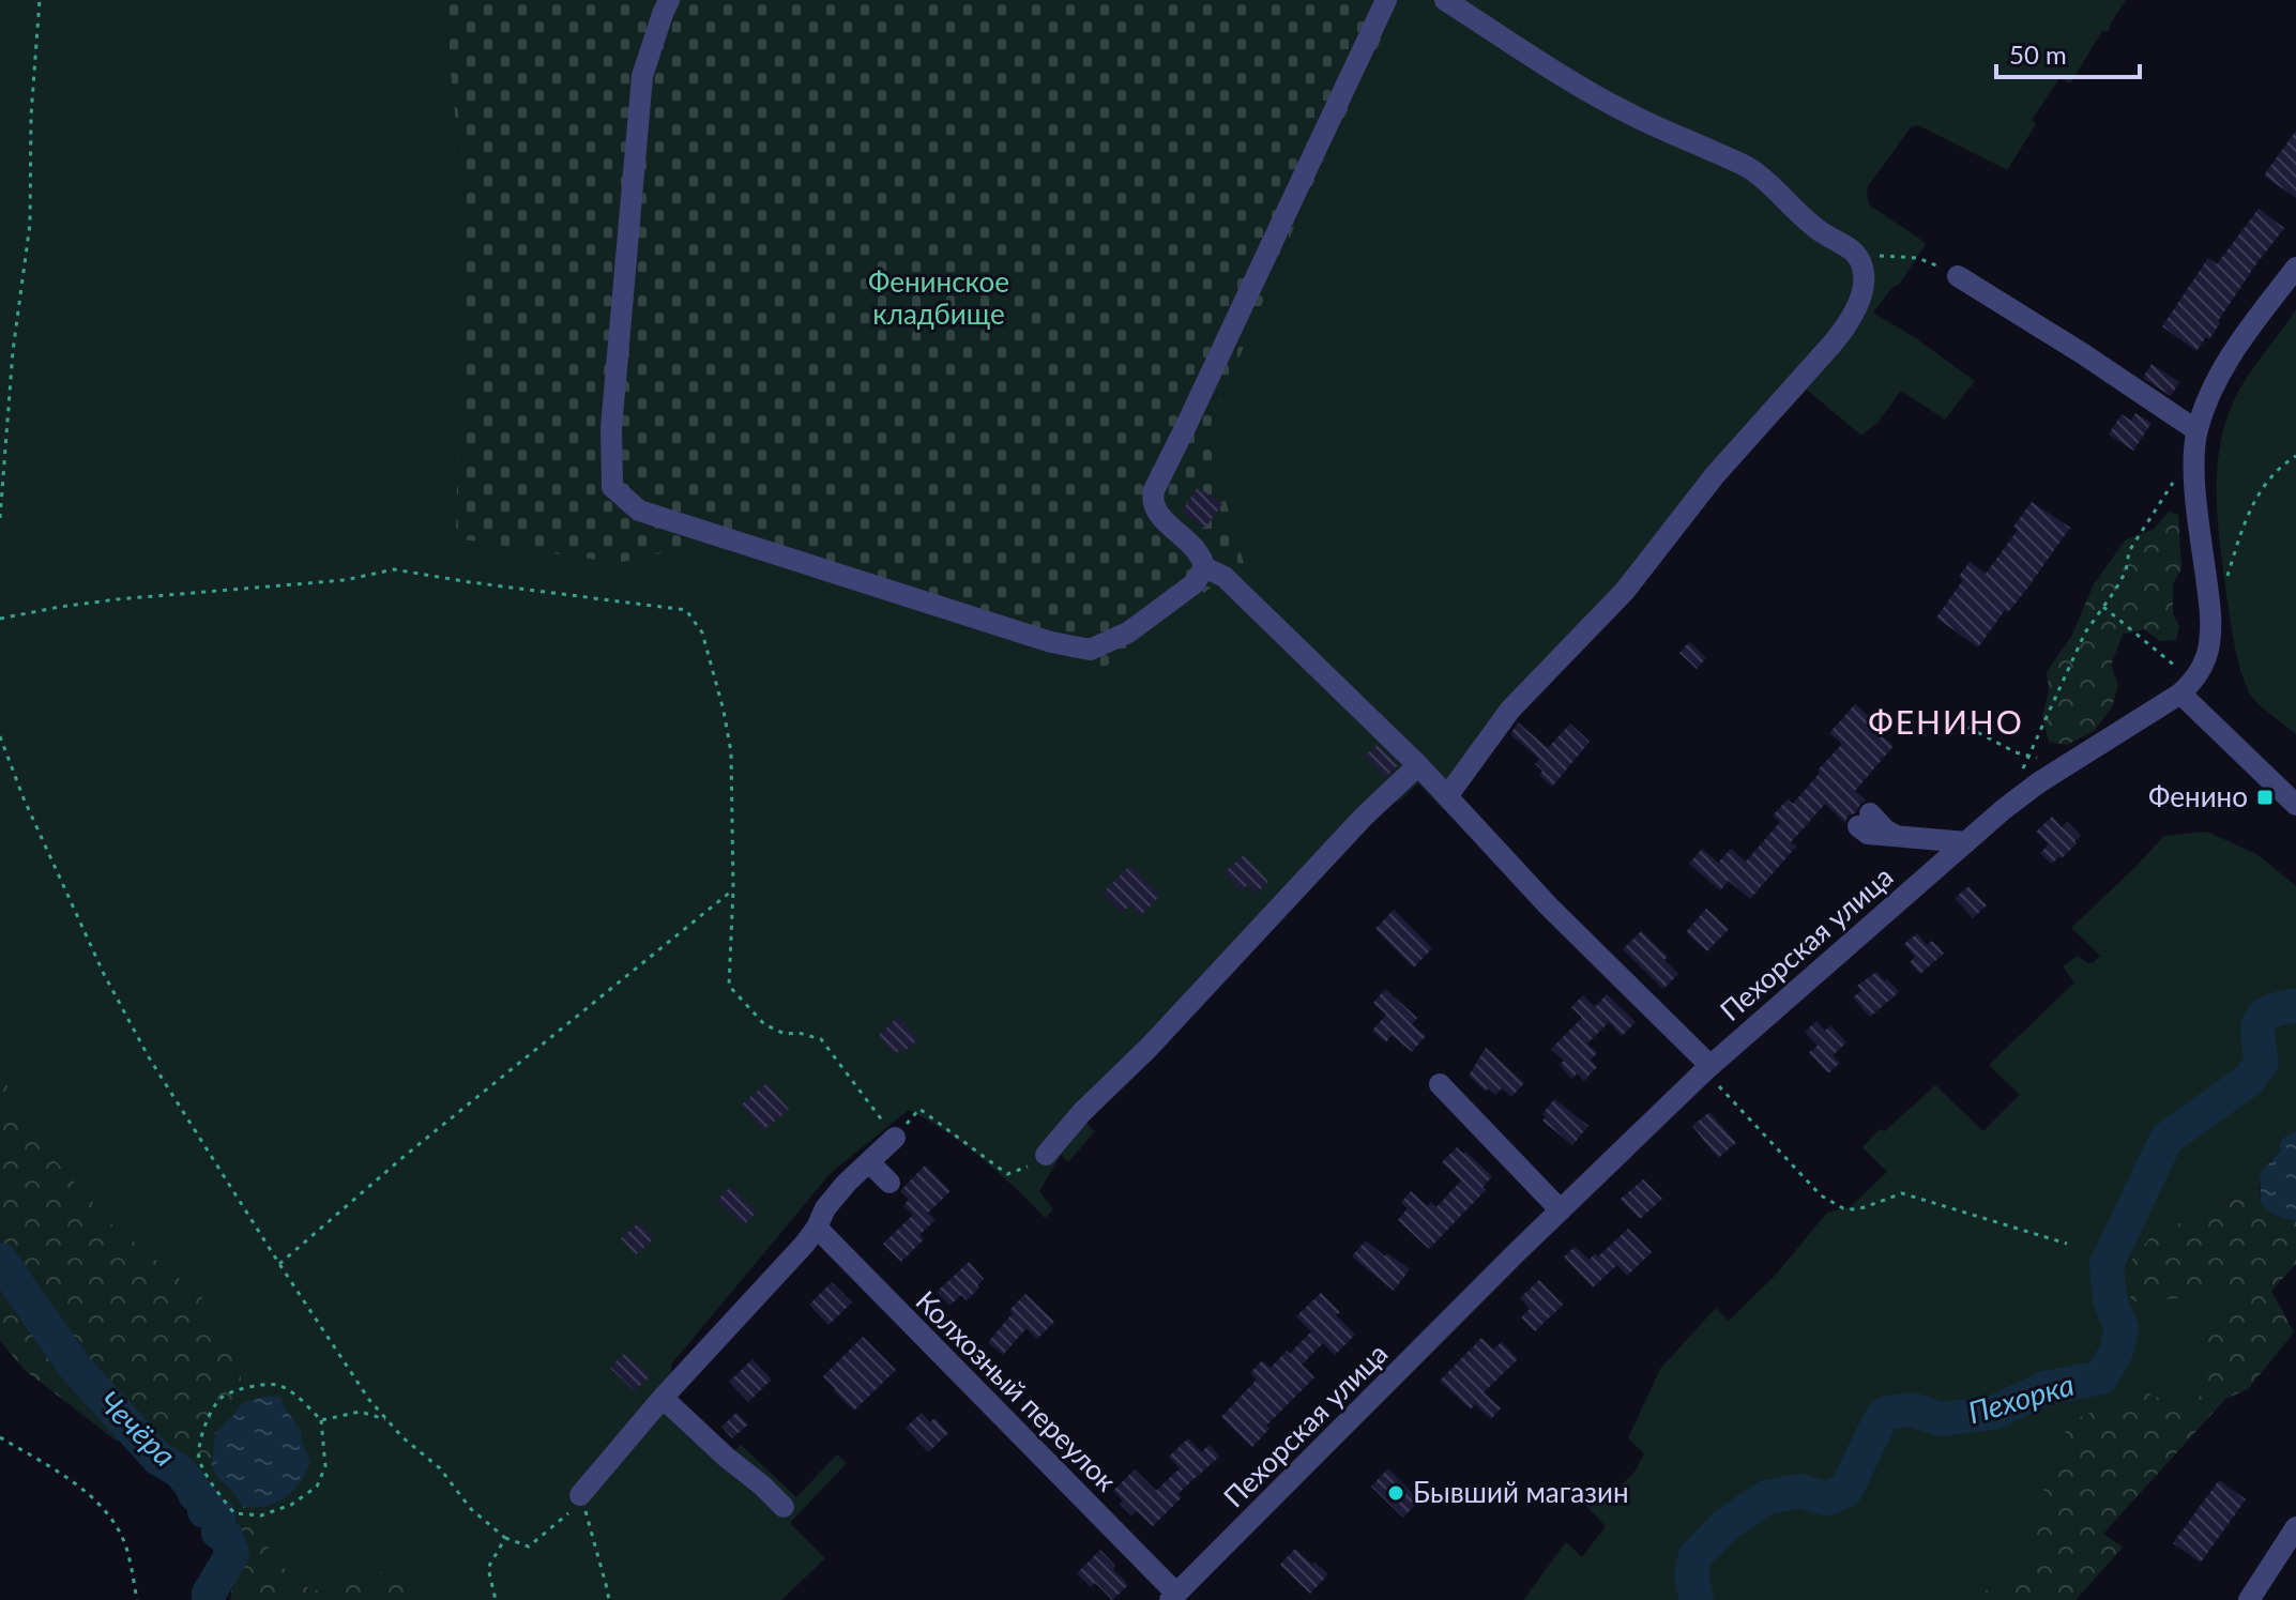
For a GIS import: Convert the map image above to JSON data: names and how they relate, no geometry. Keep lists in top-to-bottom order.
{
  "streets": {
    "street": ["Пехорская улица", "Колхозный переулок"]
  },
  "crossings": [
    ["Пехорская улица", "Колхозный переулок"]
  ],
  "districts": ["ФЕНИНО"],
  "water": ["Пехорка", "Чечёра"],
  "parks": ["Фенинское кладбище"],
  "places": {
    "transit": ["Фенино"],
    "other": ["Бывший магазин"]
  },
  "scale_bar": "50 m"
}
